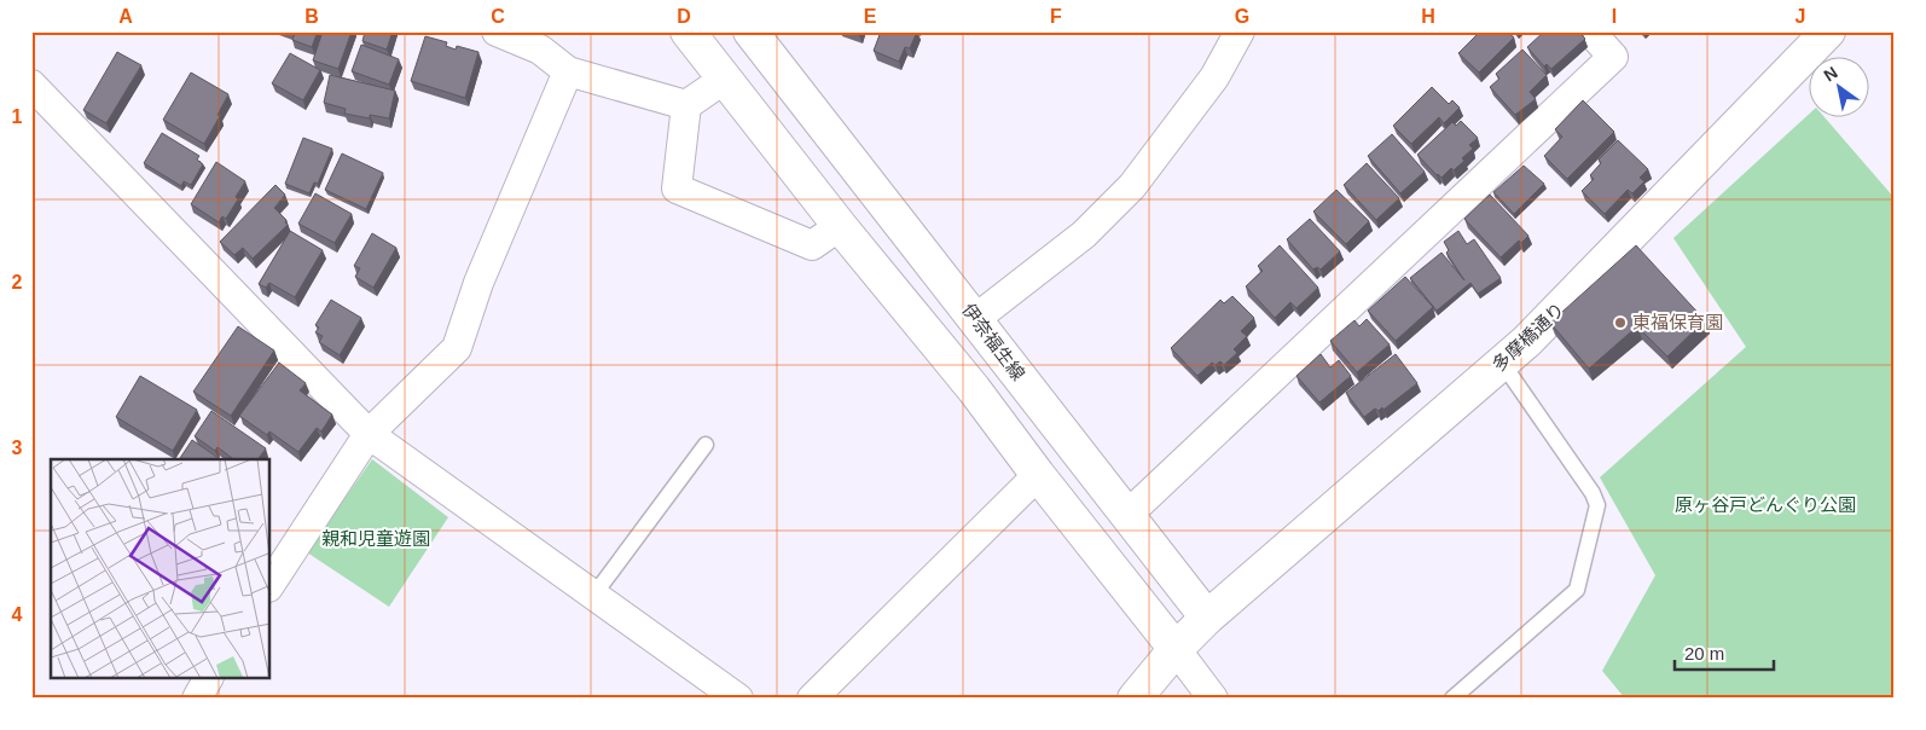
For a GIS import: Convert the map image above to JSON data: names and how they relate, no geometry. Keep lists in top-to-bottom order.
{
  "streets": {
    "main road": ["多摩橋通り", "伊奈福生線"]
  },
  "crossings": [
    ["多摩橋通り", "伊奈福生線"]
  ],
  "parks": ["原ヶ谷戸どんぐり公園", "親和児童遊園"],
  "places": ["東福保育園"],
  "scale_bar": "20 m",
  "north": "top left",
  "grid": {
    "columns": [
      "A",
      "B",
      "C",
      "D",
      "E",
      "F",
      "G",
      "H",
      "I",
      "J"
    ],
    "rows": [
      "1",
      "2",
      "3",
      "4"
    ]
  }
}
